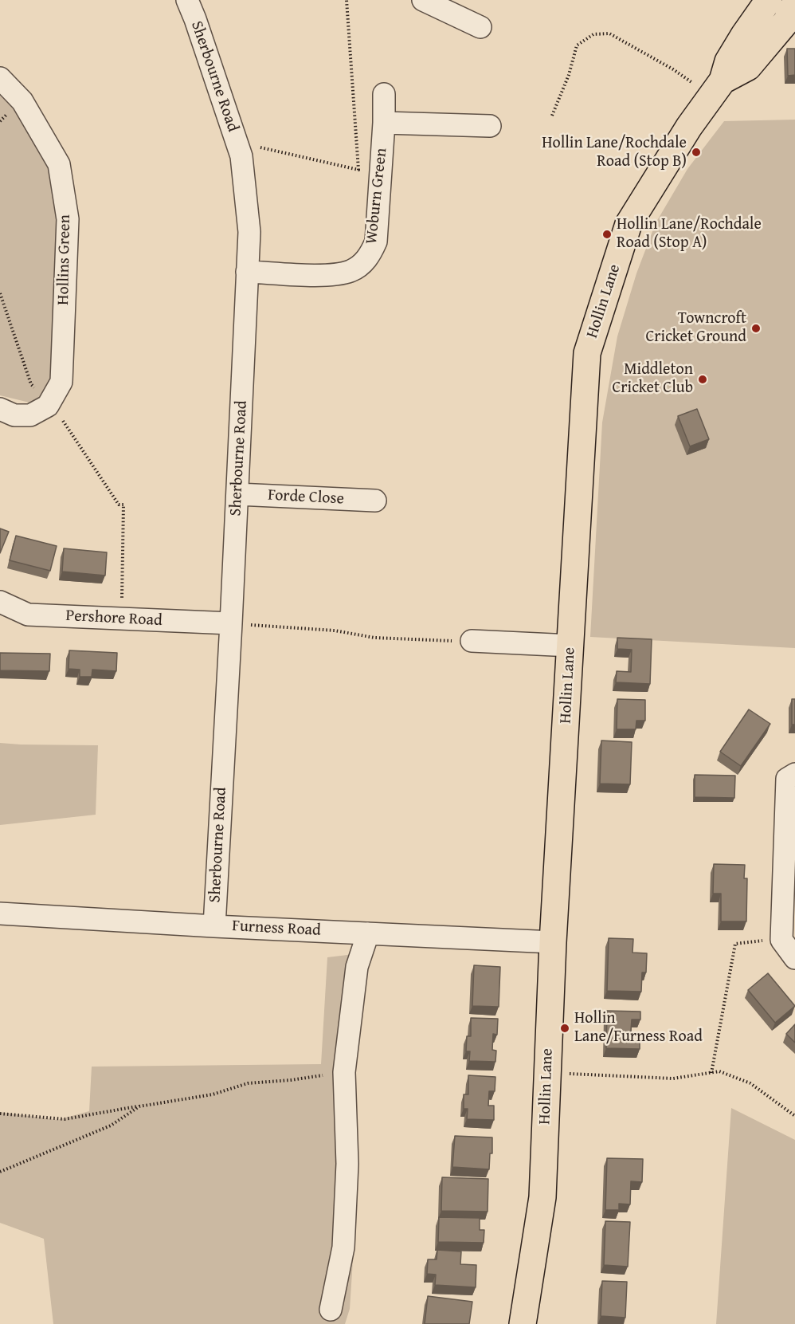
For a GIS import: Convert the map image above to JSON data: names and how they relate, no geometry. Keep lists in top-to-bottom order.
{
  "streets": {
    "main road": ["Hollin Lane"],
    "street": [
      "Sherbourne Road",
      "Woburn Green",
      "Hollins Green",
      "Forde Close",
      "Pershore Road",
      "Furness Road"
    ]
  },
  "crossings": [
    ["Sherbourne Road", "Woburn Green"],
    ["Sherbourne Road", "Forde Close"],
    ["Sherbourne Road", "Pershore Road"],
    ["Sherbourne Road", "Furness Road"],
    ["Hollin Lane", "Furness Road"]
  ],
  "places": [
    "Hollin Lane/Rochdale Road (Stop B)",
    "Hollin Lane/Rochdale Road (Stop A)",
    "Towncroft Cricket Ground",
    "Middleton Cricket Club",
    "Hollin Lane/Furness Road"
  ]
}
